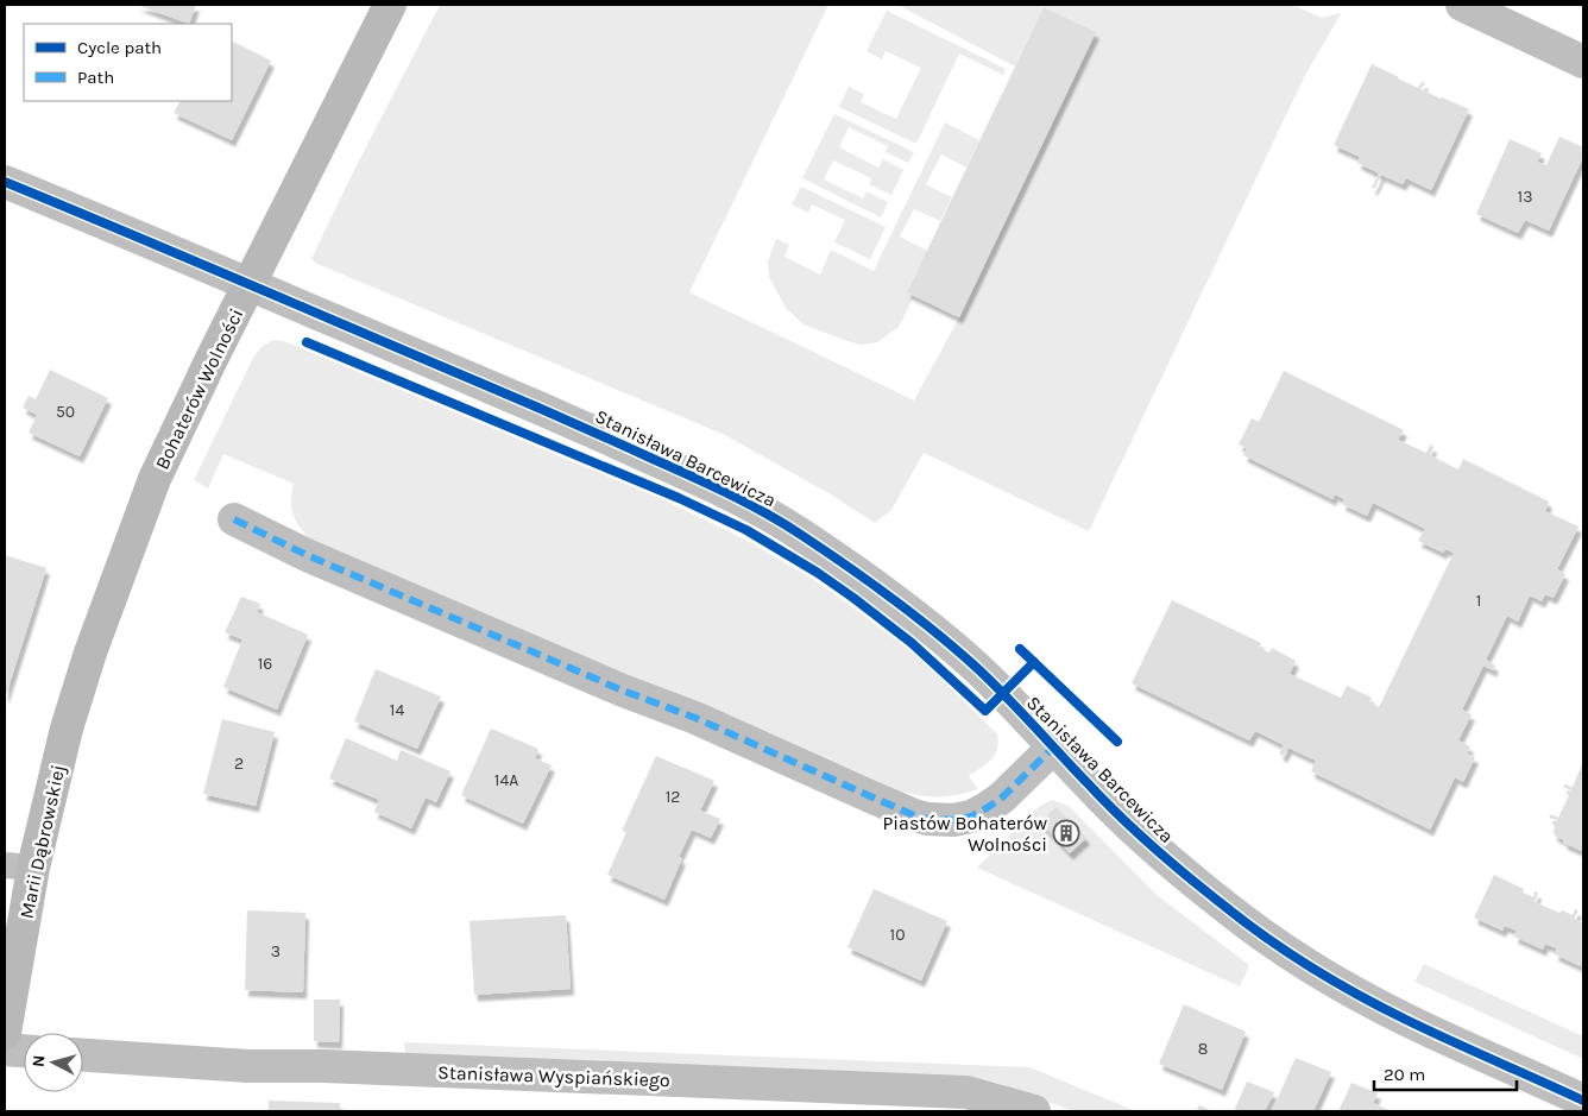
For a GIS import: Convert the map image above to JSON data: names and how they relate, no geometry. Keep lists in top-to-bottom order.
{
  "streets": {
    "street": [
      "Bohaterów Wolności",
      "Stanisława Barcewicza",
      "Marii Dąbrowskiej",
      "Stanisława Wyspiańskiego"
    ]
  },
  "crossings": [
    ["Bohaterów Wolności", "Stanisława Barcewicza"],
    ["Bohaterów Wolności", "Marii Dąbrowskiej"]
  ],
  "places": {
    "building": ["Piastów Bohaterów Wolności"]
  },
  "house_numbers": [
    "13",
    "50",
    "1",
    "16",
    "14",
    "2",
    "14A",
    "12",
    "10",
    "3",
    "8"
  ],
  "legend": ["Cycle path", "Path"],
  "scale_bar": "20 m",
  "north": "left"
}
